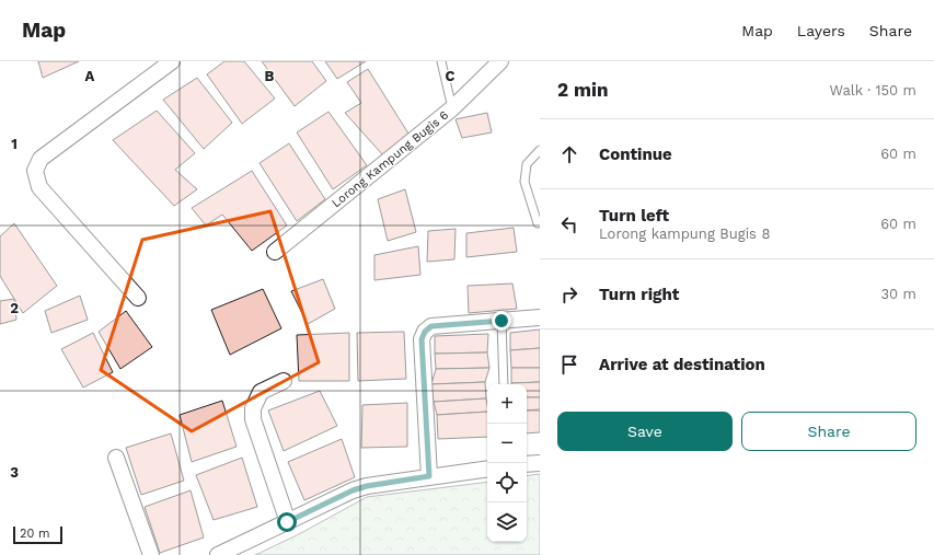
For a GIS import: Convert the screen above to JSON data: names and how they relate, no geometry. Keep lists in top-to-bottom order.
{
  "streets": {
    "street": ["Lorong Kampung Bugis 6"]
  },
  "scale_bar": "20 m",
  "page": {
    "header": "Map",
    "nav": ["Map", "Layers", "Share"],
    "heading": ["2 min", "Walk · 150 m"],
    "list": [
      ["Continue", "60 m"],
      ["Turn left", "Lorong kampung Bugis 8", "60 m"],
      ["Turn right", "30 m"],
      "Arrive at destination"
    ],
    "map_buttons": ["+", "−"],
    "buttons": ["Save", "Share"],
    "scale": "20 m"
  },
  "grid": {
    "columns": ["A", "B", "C"],
    "rows": ["1", "2", "3"]
  }
}
